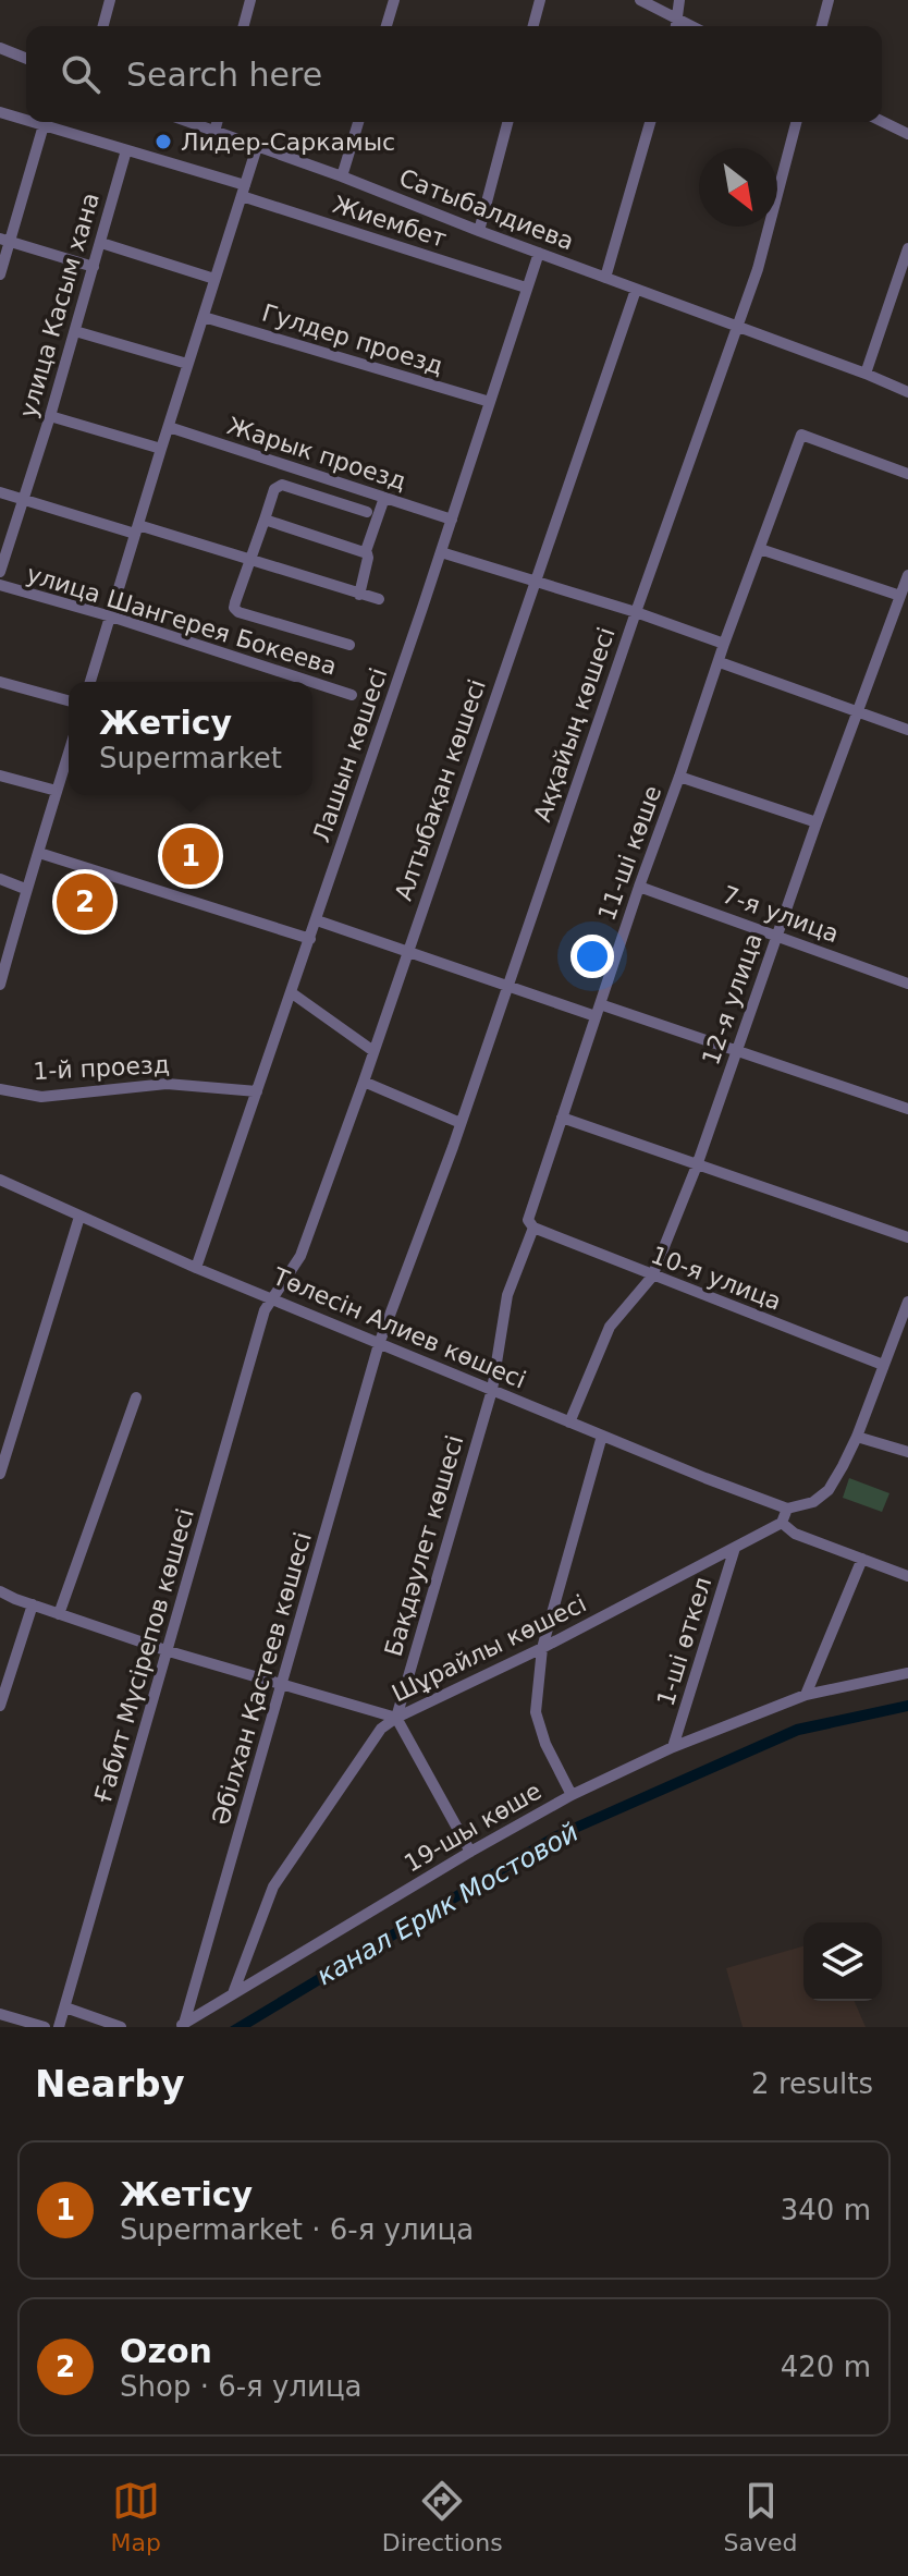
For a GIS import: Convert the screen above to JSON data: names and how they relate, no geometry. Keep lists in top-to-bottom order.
{
  "streets": {
    "street": [
      "Сатыбалдиева",
      "Жиембет",
      "улица Касым хана",
      "Гулдер проезд",
      "Жарык проезд",
      "улица Шангерея Бокеева",
      "Аққайың көшесі",
      "Лашын көшесі",
      "Алтыбақан көшесі",
      "11-ші көше",
      "7-я улица",
      "12-я улица",
      "1-й проезд",
      "10-я улица",
      "Төлесін Алиев көшесі",
      "Бақдәулет көшесi",
      "1-шi өткел",
      "Шұрайлы көшесі",
      "Ғабит Мүсірепов көшесi",
      "Әбілхан Қастеев көшесi",
      "19-шы көше"
    ]
  },
  "crossings": [
    ["Сатыбалдиева", "Аққайың көшесі"],
    ["Сатыбалдиева", "Лашын көшесі"],
    ["Сатыбалдиева", "Алтыбақан көшесі"],
    ["Жиембет", "улица Касым хана"],
    ["Жиембет", "Лашын көшесі"],
    ["Гулдер проезд", "Лашын көшесі"],
    ["Жарык проезд", "Лашын көшесі"],
    ["Аққайың көшесі", "Төлесін Алиев көшесі"],
    ["Аққайың көшесі", "Әбілхан Қастеев көшесi"],
    ["Лашын көшесі", "1-й проезд"],
    ["Лашын көшесі", "Төлесін Алиев көшесі"],
    ["Алтыбақан көшесі", "Төлесін Алиев көшесі"],
    ["Алтыбақан көшесі", "Ғабит Мүсірепов көшесi"],
    ["11-ші көше", "7-я улица"],
    ["11-ші көше", "10-я улица"],
    ["11-ші көше", "Төлесін Алиев көшесі"],
    ["11-ші көше", "Бақдәулет көшесi"],
    ["7-я улица", "12-я улица"],
    ["12-я улица", "10-я улица"],
    ["12-я улица", "Төлесін Алиев көшесі"],
    ["Төлесін Алиев көшесі", "Бақдәулет көшесi"],
    ["Төлесін Алиев көшесі", "Ғабит Мүсірепов көшесi"],
    ["Төлесін Алиев көшесі", "Әбілхан Қастеев көшесi"],
    ["Бақдәулет көшесi", "Шұрайлы көшесі"],
    ["1-шi өткел", "Шұрайлы көшесі"],
    ["1-шi өткел", "19-шы көше"],
    ["Шұрайлы көшесі", "19-шы көше"],
    ["Әбілхан Қастеев көшесi", "19-шы көше"]
  ],
  "water": ["канал Ерик Мостовой"],
  "places": ["Лидер-Саркамыс"],
  "north": "bottom right",
  "page": {
    "search": "Search here",
    "popup": ["Жетісу", "Supermarket"],
    "pins": ["1", "2"],
    "heading": ["Nearby", "2 results"],
    "list": [
      {
        "mark": "1",
        "name": "Жетісу",
        "note": "Supermarket · 6-я улица",
        "value": "340 m"
      },
      {
        "mark": "2",
        "name": "Ozon",
        "note": "Shop · 6-я улица",
        "value": "420 m"
      }
    ],
    "nav": ["Map", "Directions", "Saved"]
  }
}
